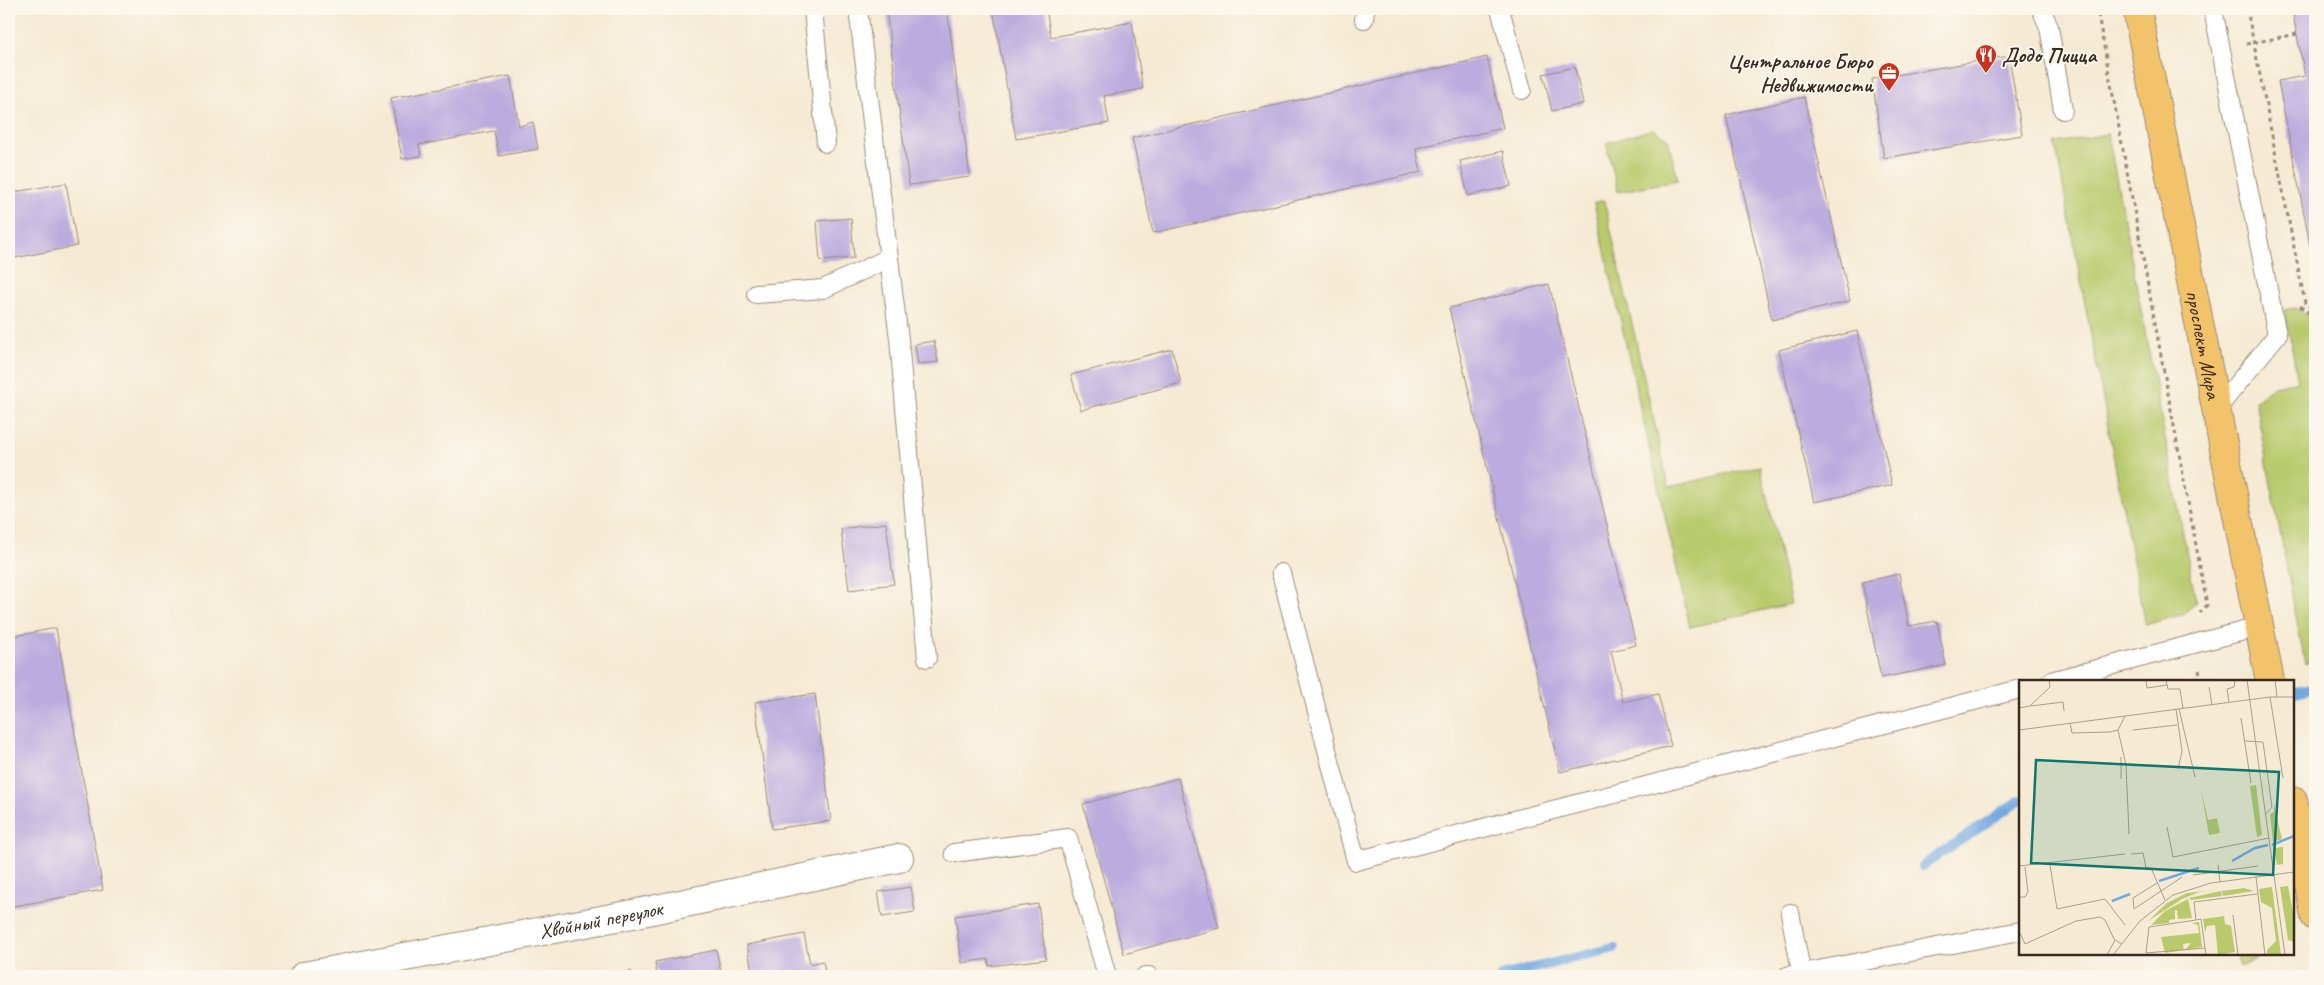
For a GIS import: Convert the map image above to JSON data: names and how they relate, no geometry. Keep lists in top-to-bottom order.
{
  "streets": {
    "main road": ["проспект Мира"],
    "street": ["Хвойный переулок"]
  },
  "places": {
    "restaurant": ["Додо Пицца"],
    "office": ["Центральное Бюро Недвижимости"]
  }
}
